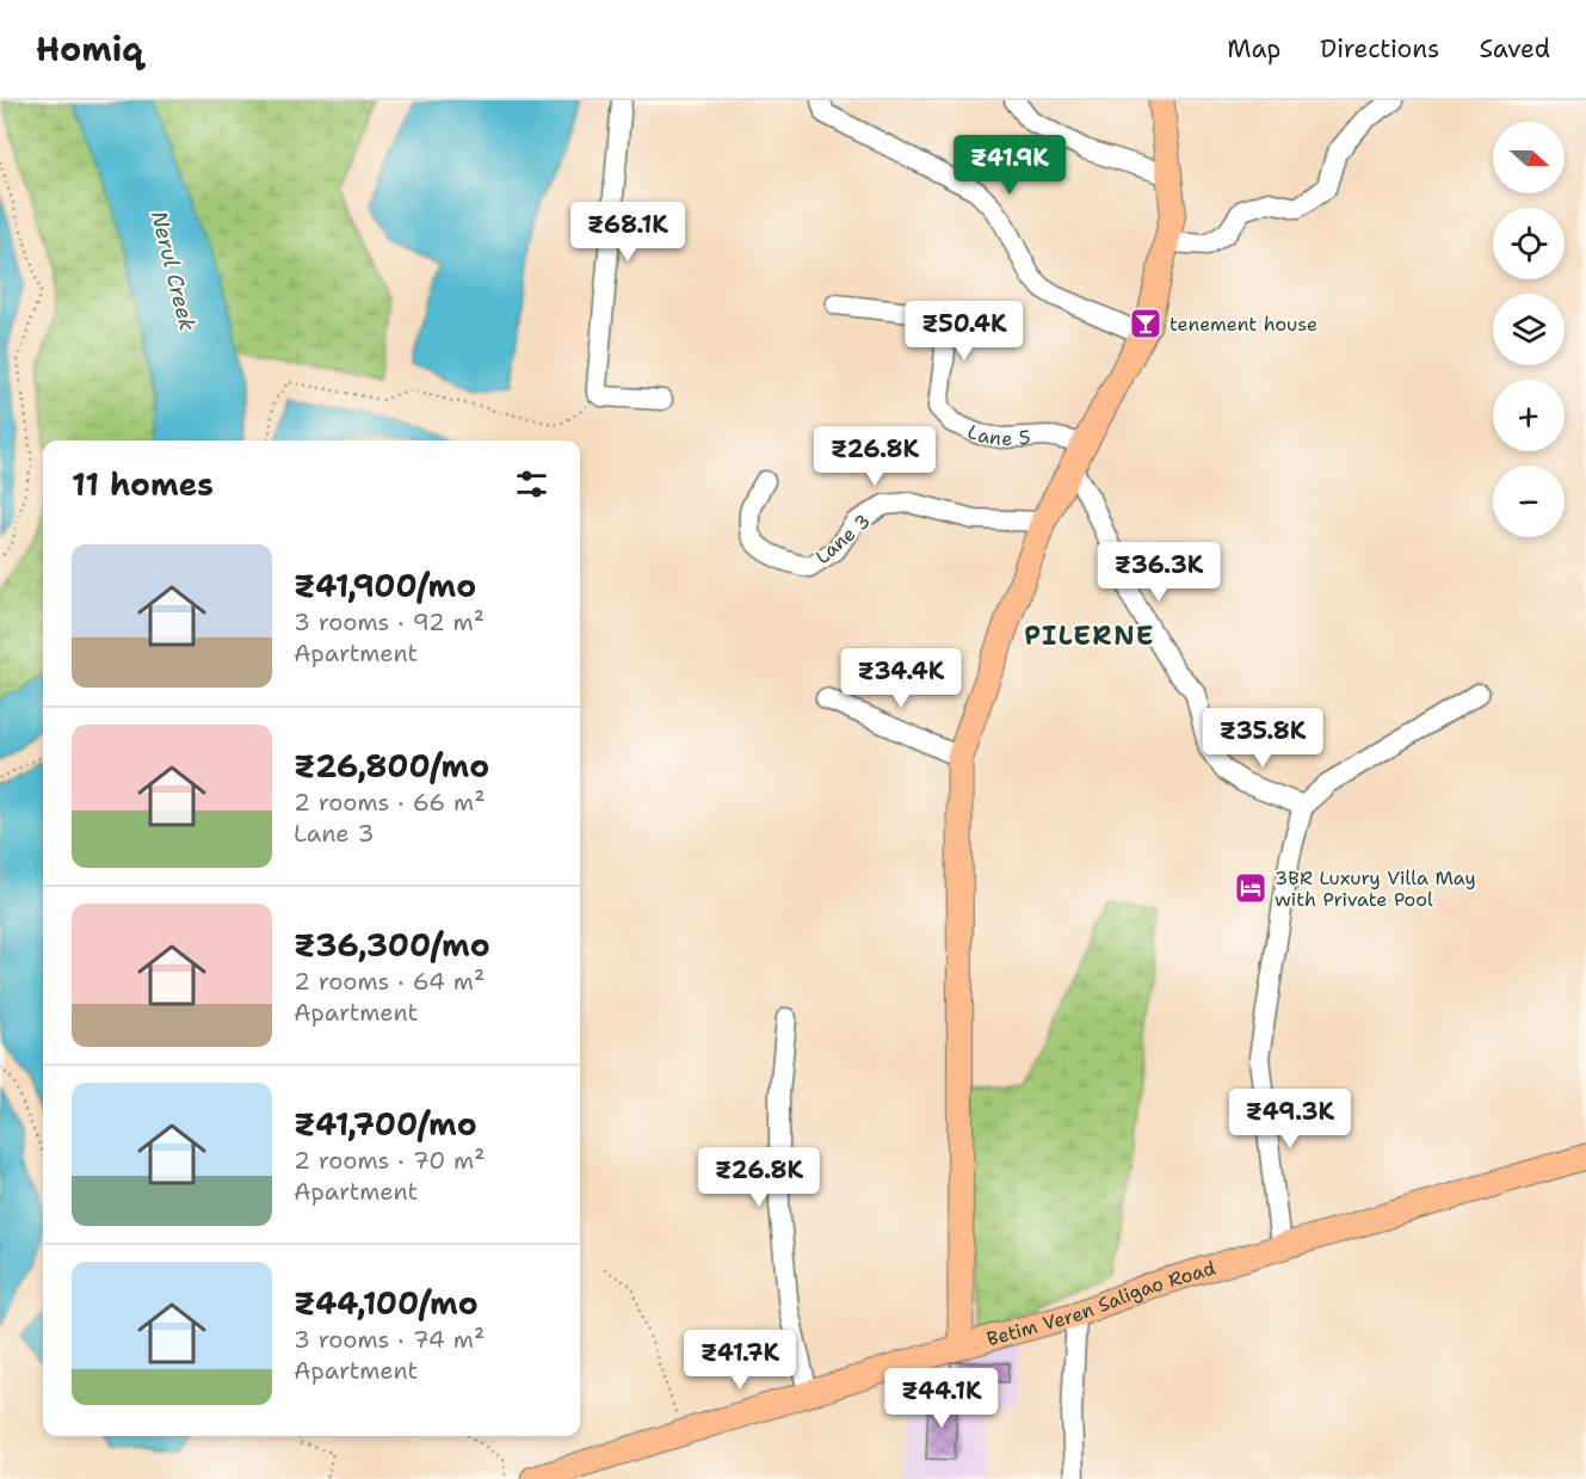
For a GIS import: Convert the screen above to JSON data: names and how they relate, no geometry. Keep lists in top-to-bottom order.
{
  "streets": {
    "main road": ["Betim Veren Saligao Road"],
    "street": ["Lane 5", "Lane 3"]
  },
  "districts": ["PILERNE"],
  "water": ["Nerul Creek"],
  "places": {
    "bar": ["tenement house"],
    "hotel": ["3BR Luxury Villa May with Private Pool"]
  },
  "north": "right",
  "page": {
    "header": "Homiq",
    "nav": ["Map", "Directions", "Saved"],
    "map_buttons": ["+", "−"],
    "price": [
      "₹41.9K",
      "₹68.1K",
      "₹50.4K",
      "₹26.8K",
      "₹36.3K",
      "₹34.4K",
      "₹35.8K",
      "₹49.3K",
      "₹26.8K",
      "₹41.7K",
      "₹44.1K"
    ],
    "heading": "11 homes",
    "list": [
      {
        "name": "₹41,900/mo",
        "note": "3 rooms · 92 m² · Apartment"
      },
      {
        "name": "₹26,800/mo",
        "note": "2 rooms · 66 m² · Lane 3"
      },
      {
        "name": "₹36,300/mo",
        "note": "2 rooms · 64 m² · Apartment"
      },
      {
        "name": "₹41,700/mo",
        "note": "2 rooms · 70 m² · Apartment"
      },
      {
        "name": "₹44,100/mo",
        "note": "3 rooms · 74 m² · Apartment"
      }
    ]
  }
}
